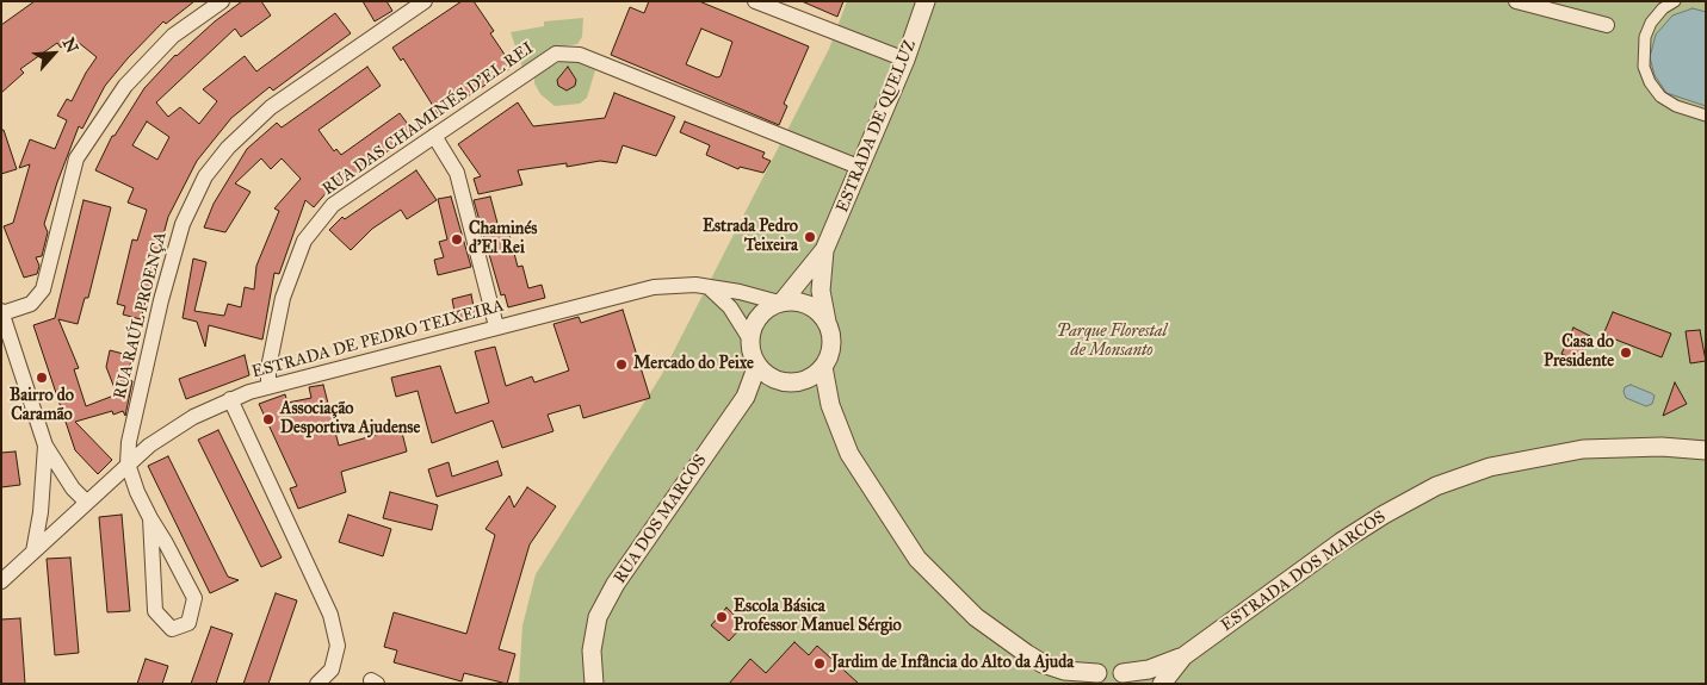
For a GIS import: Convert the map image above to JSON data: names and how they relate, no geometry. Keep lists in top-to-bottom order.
{
  "streets": {
    "street": [
      "RUA DAS CHAMINÉS D'EL REI",
      "ESTRADA DE QUELUZ",
      "RUA RAÚL PROENÇA",
      "ESTRADA DE PEDRO TEIXEIRA",
      "RUA DOS MARCOS",
      "ESTRADA DOS MARCOS"
    ]
  },
  "crossings": [
    ["RUA DAS CHAMINÉS D'EL REI", "ESTRADA DE QUELUZ"],
    ["RUA DAS CHAMINÉS D'EL REI", "ESTRADA DE PEDRO TEIXEIRA"],
    ["ESTRADA DE QUELUZ", "ESTRADA DE PEDRO TEIXEIRA"],
    ["ESTRADA DE QUELUZ", "RUA DOS MARCOS"],
    ["RUA RAÚL PROENÇA", "ESTRADA DE PEDRO TEIXEIRA"],
    ["ESTRADA DE PEDRO TEIXEIRA", "RUA DOS MARCOS"]
  ],
  "parks": ["Parque Florestal de Monsanto"],
  "places": [
    "Estrada Pedro Teixeira",
    "Chaminés d'El Rei",
    "Casa do Presidente",
    "Mercado do Peixe",
    "Bairro do Caramão",
    "Associação Desportiva Ajudense",
    "Escola Básica Professor Manuel Sérgio",
    "Jardim de Infância do Alto da Ajuda"
  ],
  "north": "top right"
}
